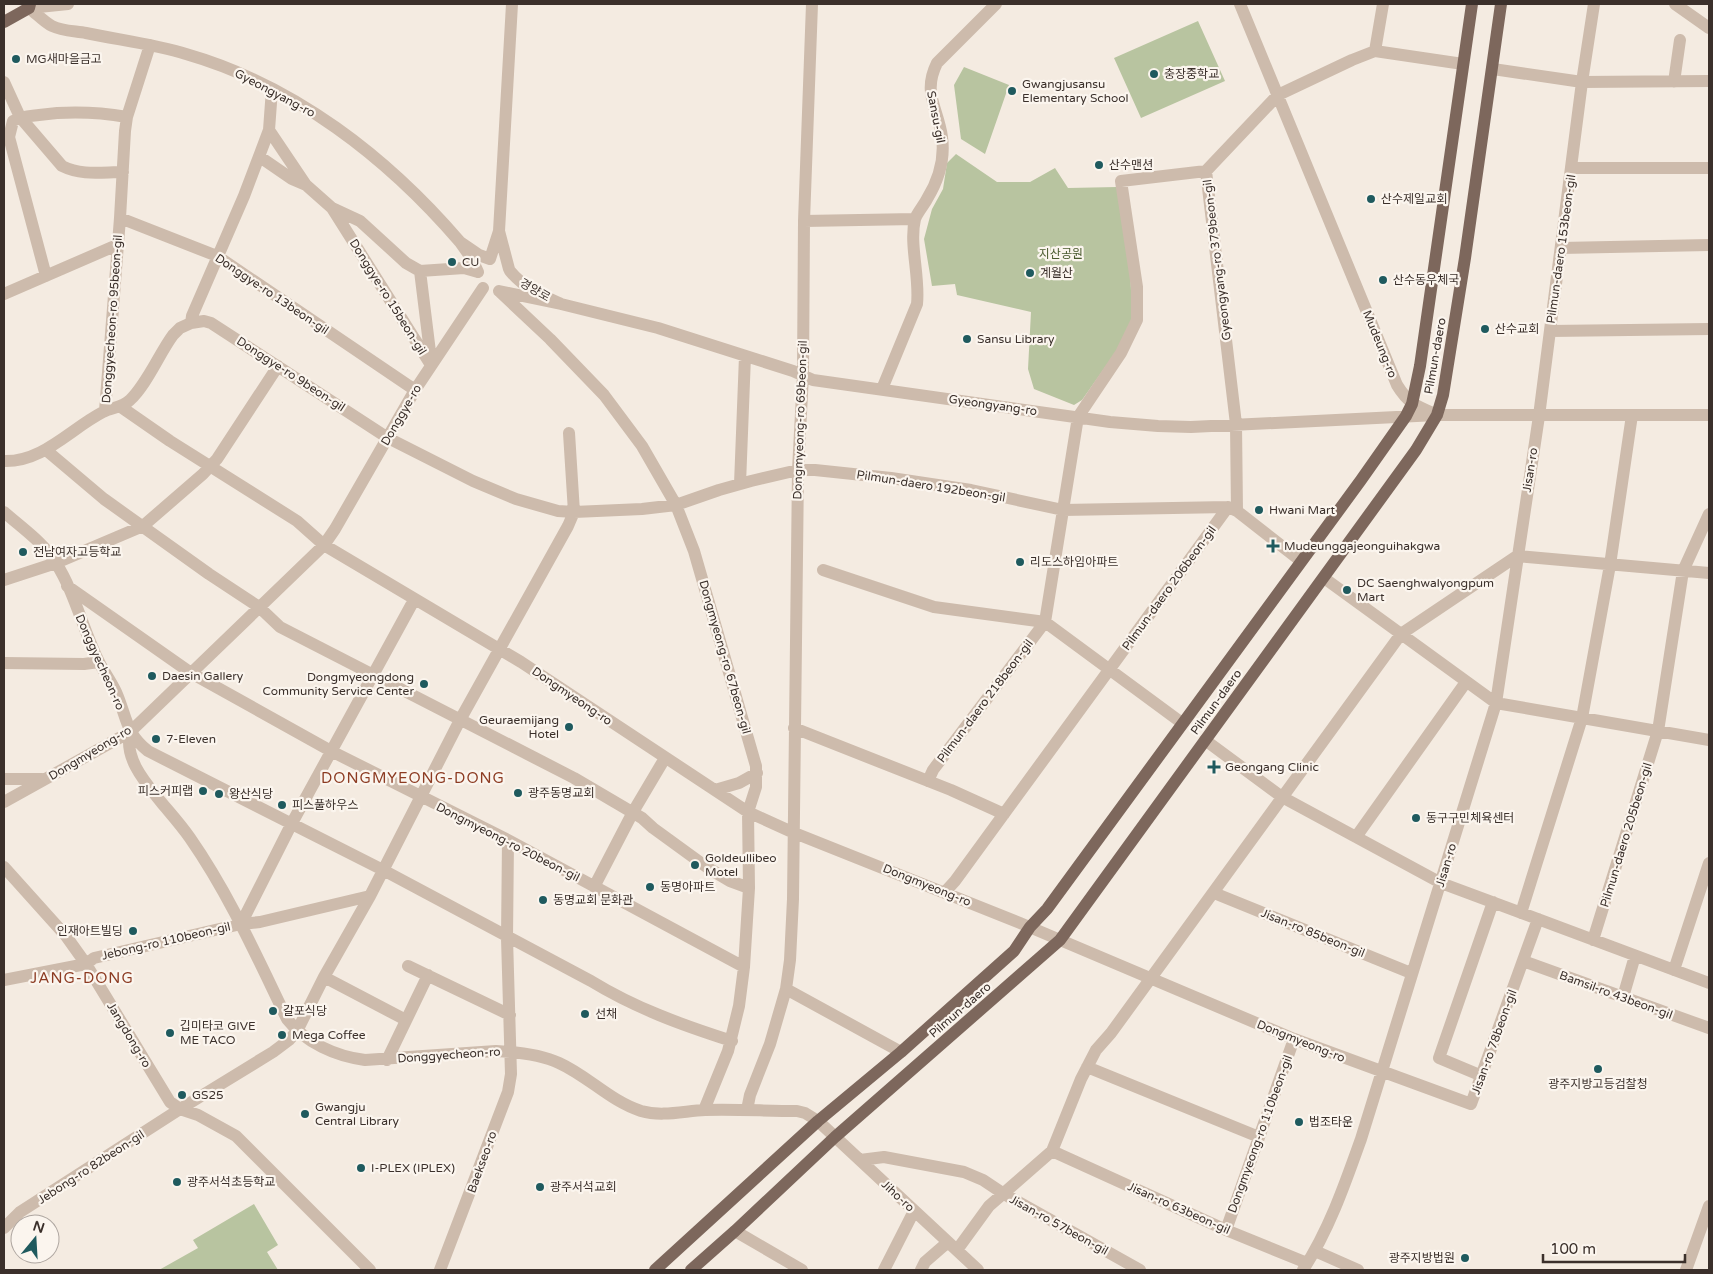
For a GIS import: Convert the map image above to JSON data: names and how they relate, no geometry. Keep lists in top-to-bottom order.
{
  "streets": {
    "main road": ["Pilmun-daero"],
    "street": [
      "Gyeongyang-ro",
      "Sansu-gil",
      "Pilmun-daero 153beon-gil",
      "Gyeongyang-ro 379beon-gil",
      "경양로",
      "Donggye-ro 13beon-gil",
      "Donggye-ro 15beon-gil",
      "Donggyecheon-ro 95beon-gil",
      "Mudeung-ro",
      "Donggye-ro 9beon-gil",
      "Donggye-ro",
      "Dongmyeong-ro 69beon-gil",
      "Jisan-ro",
      "Pilmun-daero 192beon-gil",
      "Pilmun-daero 206beon-gil",
      "Dongmyeong-ro 67beon-gil",
      "Donggyecheon-ro",
      "Dongmyeong-ro",
      "Pilmun-daero 218beon-gil",
      "Pilmun-daero 205beon-gil",
      "Dongmyeong-ro 20beon-gil",
      "Jisan-ro 85beon-gil",
      "Jebong-ro 110beon-gil",
      "Bamsil-ro 43beon-gil",
      "Jangdong-ro",
      "Jisan-ro 78beon-gil",
      "Dongmyeong-ro 110beon-gil",
      "Baekseo-ro",
      "Jebong-ro 82beon-gil",
      "Jiho-ro",
      "Jisan-ro 63beon-gil",
      "Jisan-ro 57beon-gil"
    ]
  },
  "crossings": [
    ["Gyeongyang-ro", "Sansu-gil"],
    ["Gyeongyang-ro", "Gyeongyang-ro 379beon-gil"],
    ["Gyeongyang-ro", "경양로"],
    ["Gyeongyang-ro", "Donggyecheon-ro 95beon-gil"],
    ["Gyeongyang-ro", "Mudeung-ro"],
    ["Gyeongyang-ro", "Pilmun-daero"],
    ["Gyeongyang-ro", "Dongmyeong-ro 69beon-gil"],
    ["Pilmun-daero 153beon-gil", "Mudeung-ro"],
    ["Pilmun-daero 153beon-gil", "Jisan-ro"],
    ["Gyeongyang-ro 379beon-gil", "Mudeung-ro"],
    ["경양로", "Donggye-ro"],
    ["경양로", "Dongmyeong-ro 67beon-gil"],
    ["Donggye-ro 13beon-gil", "Donggyecheon-ro 95beon-gil"],
    ["Donggye-ro 13beon-gil", "Donggye-ro"],
    ["Donggye-ro 15beon-gil", "Donggye-ro"],
    ["Mudeung-ro", "Pilmun-daero"],
    ["Mudeung-ro", "Jisan-ro"],
    ["Pilmun-daero", "Donggyecheon-ro"],
    ["Pilmun-daero", "Dongmyeong-ro"],
    ["Pilmun-daero", "Jiho-ro"],
    ["Donggye-ro 9beon-gil", "Donggye-ro"],
    ["Donggye-ro 9beon-gil", "Dongmyeong-ro 67beon-gil"],
    ["Donggye-ro", "Dongmyeong-ro 67beon-gil"],
    ["Donggye-ro", "Dongmyeong-ro"],
    ["Dongmyeong-ro 69beon-gil", "Pilmun-daero 192beon-gil"],
    ["Dongmyeong-ro 69beon-gil", "Donggyecheon-ro"],
    ["Dongmyeong-ro 69beon-gil", "Dongmyeong-ro"],
    ["Jisan-ro", "Dongmyeong-ro"],
    ["Jisan-ro", "Jisan-ro 85beon-gil"],
    ["Jisan-ro", "Jisan-ro 78beon-gil"],
    ["Jisan-ro", "Jisan-ro 63beon-gil"],
    ["Pilmun-daero 192beon-gil", "Pilmun-daero 206beon-gil"],
    ["Dongmyeong-ro 67beon-gil", "Dongmyeong-ro"],
    ["Donggyecheon-ro", "Dongmyeong-ro"],
    ["Donggyecheon-ro", "Dongmyeong-ro 20beon-gil"],
    ["Donggyecheon-ro", "Jebong-ro 110beon-gil"],
    ["Donggyecheon-ro", "Baekseo-ro"],
    ["Donggyecheon-ro", "Jiho-ro"],
    ["Dongmyeong-ro", "Dongmyeong-ro 20beon-gil"],
    ["Dongmyeong-ro", "Jisan-ro 78beon-gil"],
    ["Dongmyeong-ro", "Dongmyeong-ro 110beon-gil"],
    ["Jebong-ro 110beon-gil", "Jangdong-ro"],
    ["Bamsil-ro 43beon-gil", "Jisan-ro 78beon-gil"],
    ["Jangdong-ro", "Jebong-ro 82beon-gil"],
    ["Dongmyeong-ro 110beon-gil", "Jisan-ro 63beon-gil"],
    ["Jiho-ro", "Jisan-ro 57beon-gil"]
  ],
  "districts": ["DONGMYEONG-DONG", "JANG-DONG"],
  "parks": ["지산공원"],
  "places": {
    "other": [
      "MG새마을금고",
      "충장중학교",
      "Gwangjusansu Elementary School",
      "산수맨션",
      "산수제일교회",
      "CU",
      "계월산",
      "산수동우체국",
      "산수교회",
      "Sansu Library",
      "Hwani Mart",
      "전남여자고등학교",
      "리도스하임아파트",
      "DC Saenghwalyongpum Mart",
      "Daesin Gallery",
      "Dongmyeongdong Community Service Center",
      "Geuraemijang Hotel",
      "7-Eleven",
      "피스커피랩",
      "광주동명교회",
      "왕산식당",
      "피스풀하우스",
      "동구구민체육센터",
      "Goldeullibeo Motel",
      "동명아파트",
      "동명교회 문화관",
      "인재아트빌딩",
      "갈포식당",
      "선채",
      "깁미타코 GIVE ME TACO",
      "Mega Coffee",
      "광주지방고등검찰청",
      "GS25",
      "Gwangju Central Library",
      "법조타운",
      "I-PLEX (IPLEX)",
      "광주서석초등학교",
      "광주서석교회",
      "광주지방법원"
    ],
    "health": ["Mudeunggajeonguihakgwa", "Geongang Clinic"]
  },
  "scale_bar": "100 m",
  "north": "top"
}
